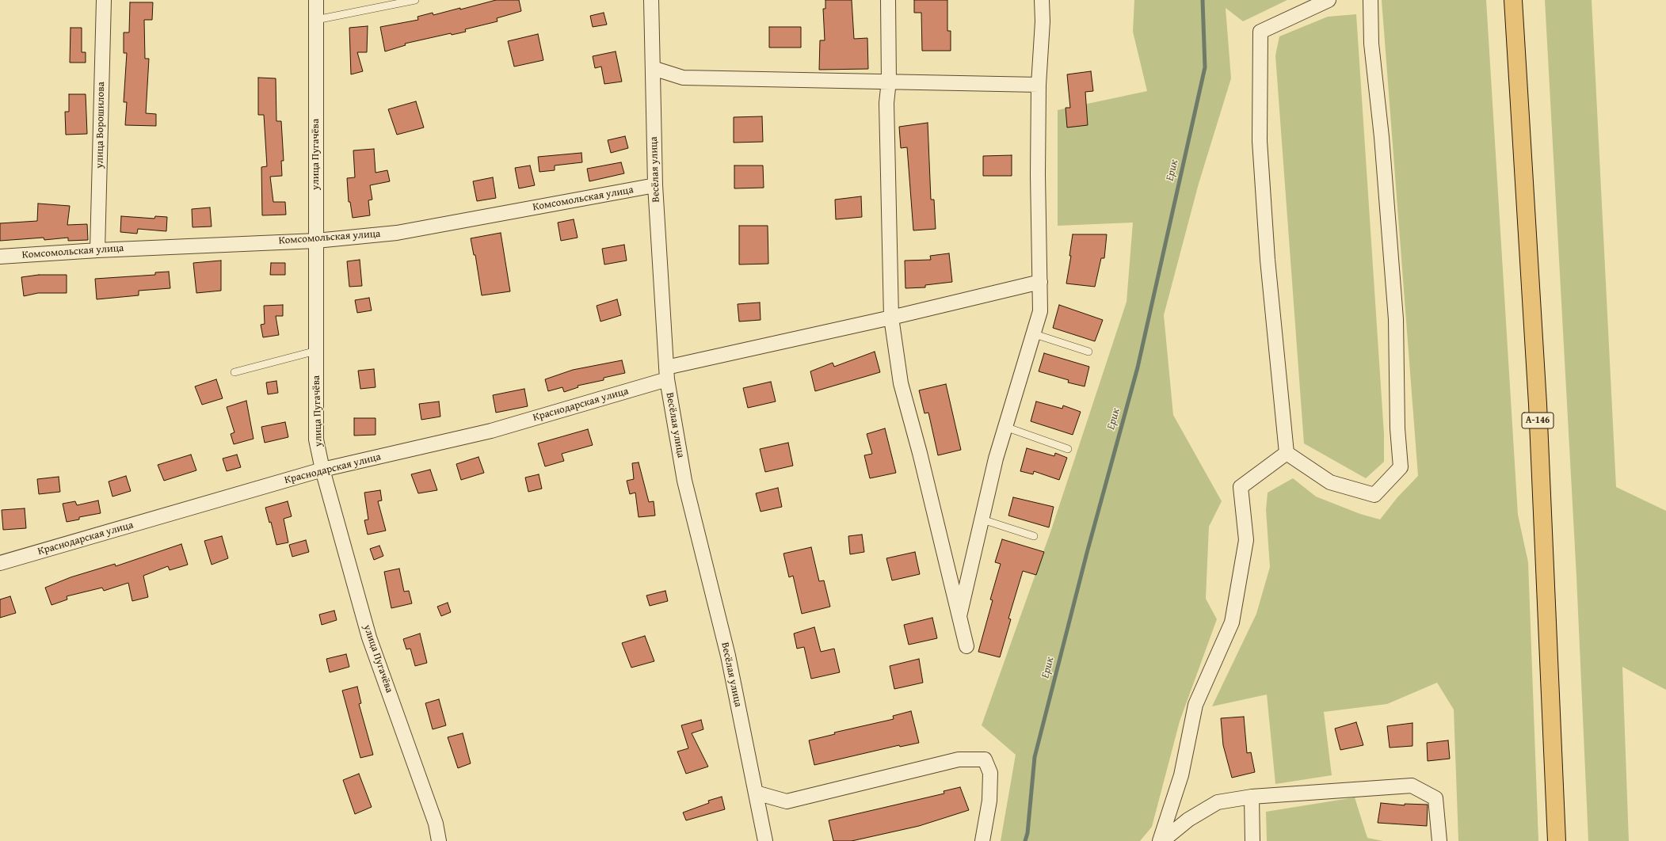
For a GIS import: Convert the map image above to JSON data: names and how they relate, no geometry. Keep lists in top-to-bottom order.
{
  "streets": {
    "highway": ["А-146"],
    "street": [
      "улица Ворошилова",
      "улица Пугачёва",
      "Весёлая улица",
      "Комсомольская улица",
      "Краснодарская улица"
    ]
  },
  "crossings": [
    ["улица Ворошилова", "Комсомольская улица"],
    ["улица Пугачёва", "Комсомольская улица"],
    ["улица Пугачёва", "Краснодарская улица"],
    ["Весёлая улица", "Комсомольская улица"],
    ["Весёлая улица", "Краснодарская улица"]
  ],
  "water": ["Ерик"]
}
